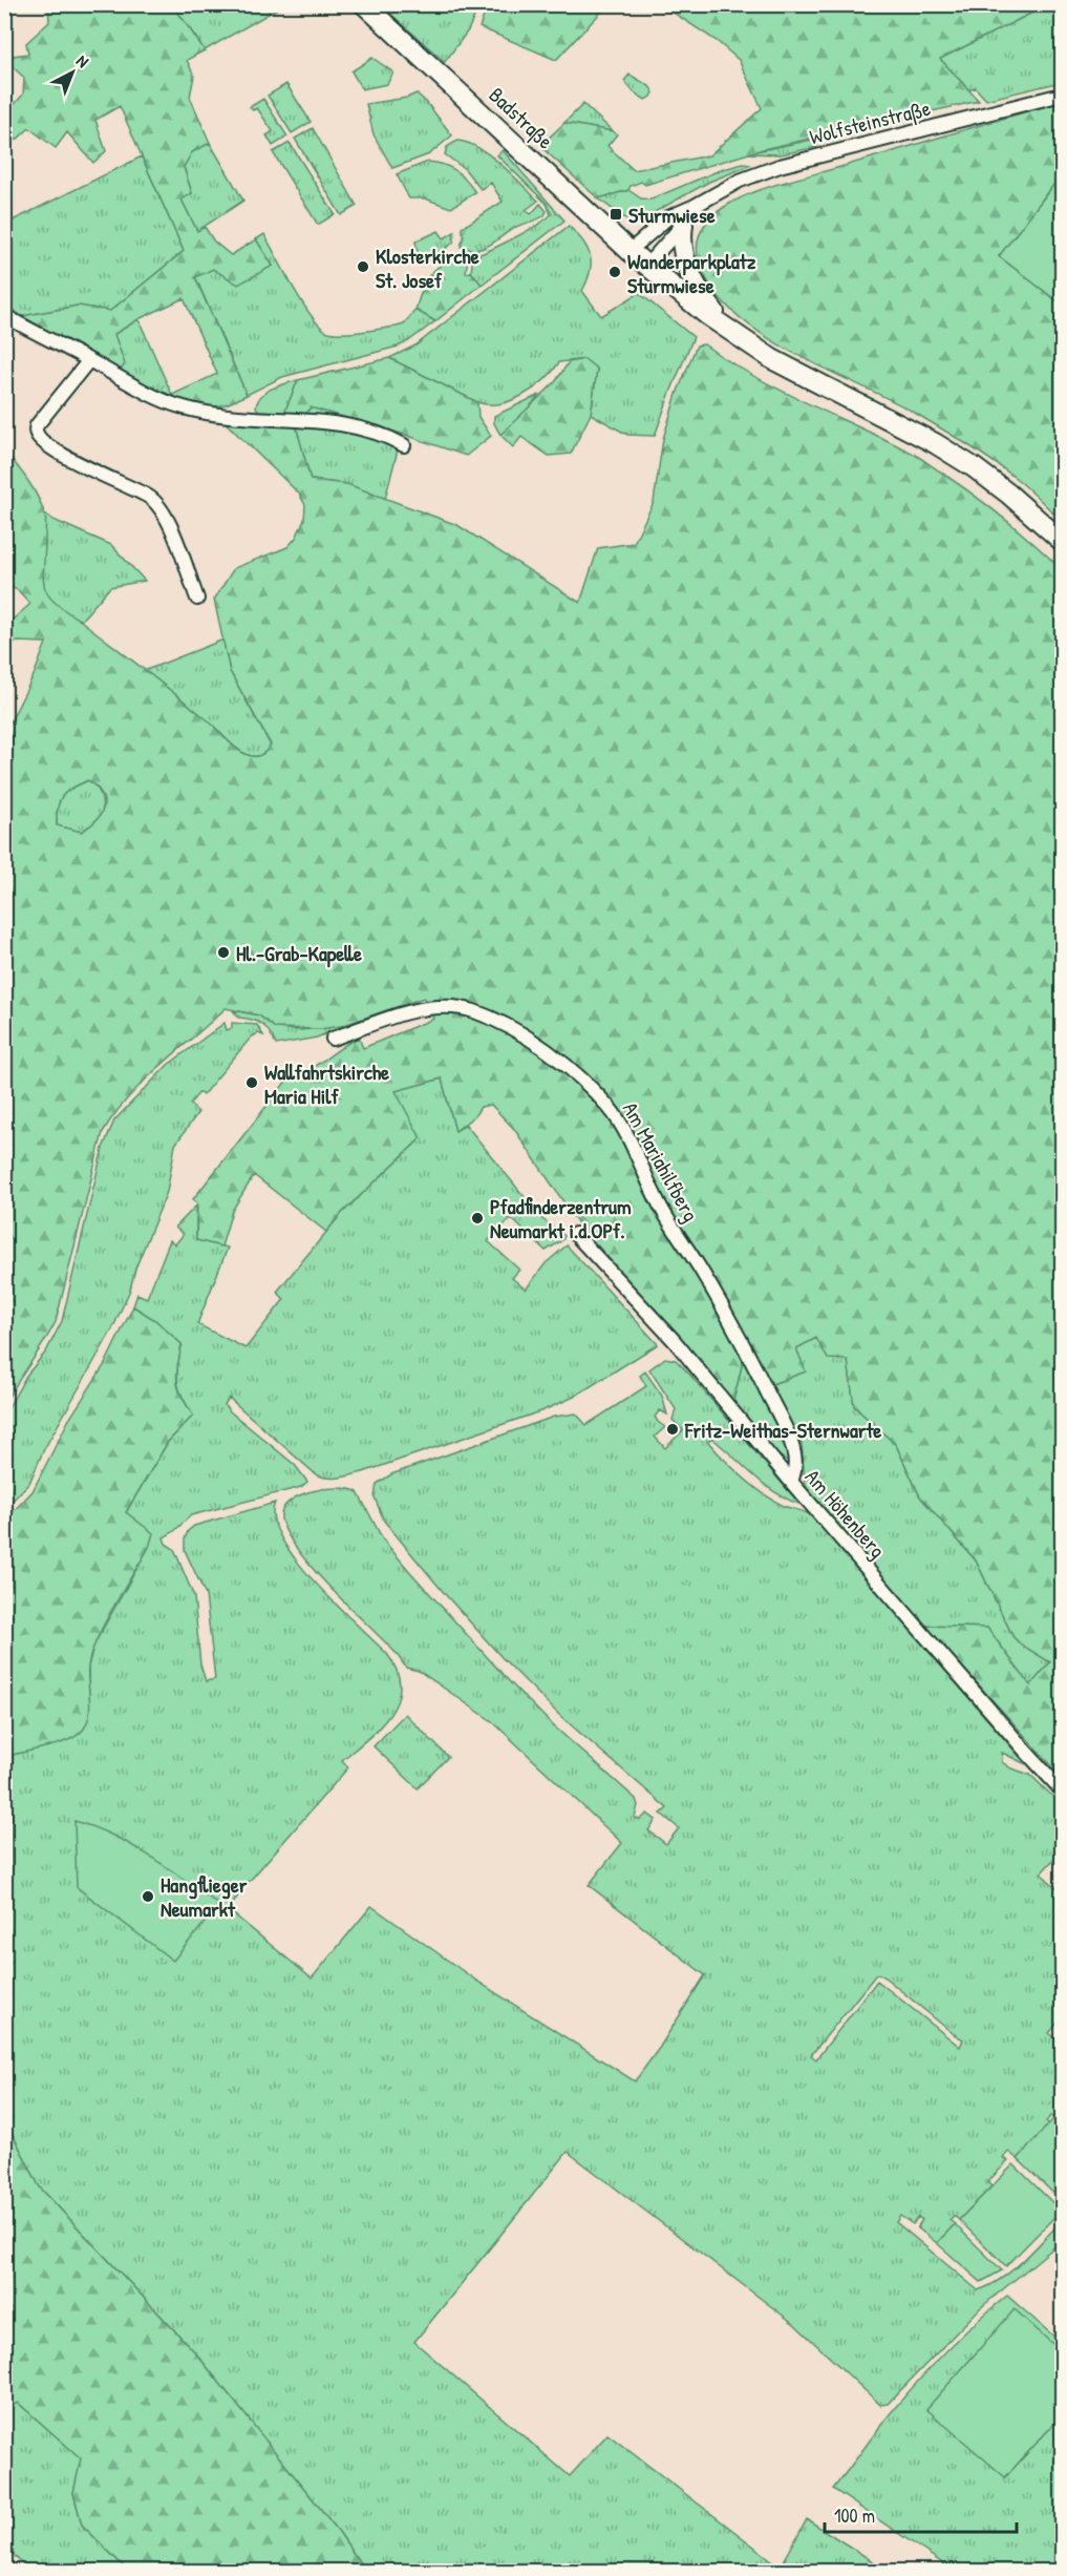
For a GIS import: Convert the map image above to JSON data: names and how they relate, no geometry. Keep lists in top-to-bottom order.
{
  "streets": {
    "main road": ["Badstraße"],
    "street": ["Wolfsteinstraße", "Am Mariahilfberg", "Am Höhenberg"]
  },
  "crossings": [
    ["Badstraße", "Wolfsteinstraße"],
    ["Am Mariahilfberg", "Am Höhenberg"]
  ],
  "places": {
    "transit": ["Sturmwiese"],
    "other": [
      "Klosterkirche St. Josef",
      "Wanderparkplatz Sturmwiese",
      "Hl.-Grab-Kapelle",
      "Wallfahrtskirche Maria Hilf",
      "Pfadfinderzentrum Neumarkt i.d.OPf.",
      "Fritz-Weithas-Sternwarte",
      "Hangflieger Neumarkt"
    ]
  },
  "scale_bar": "100 m",
  "north": "top right"
}
